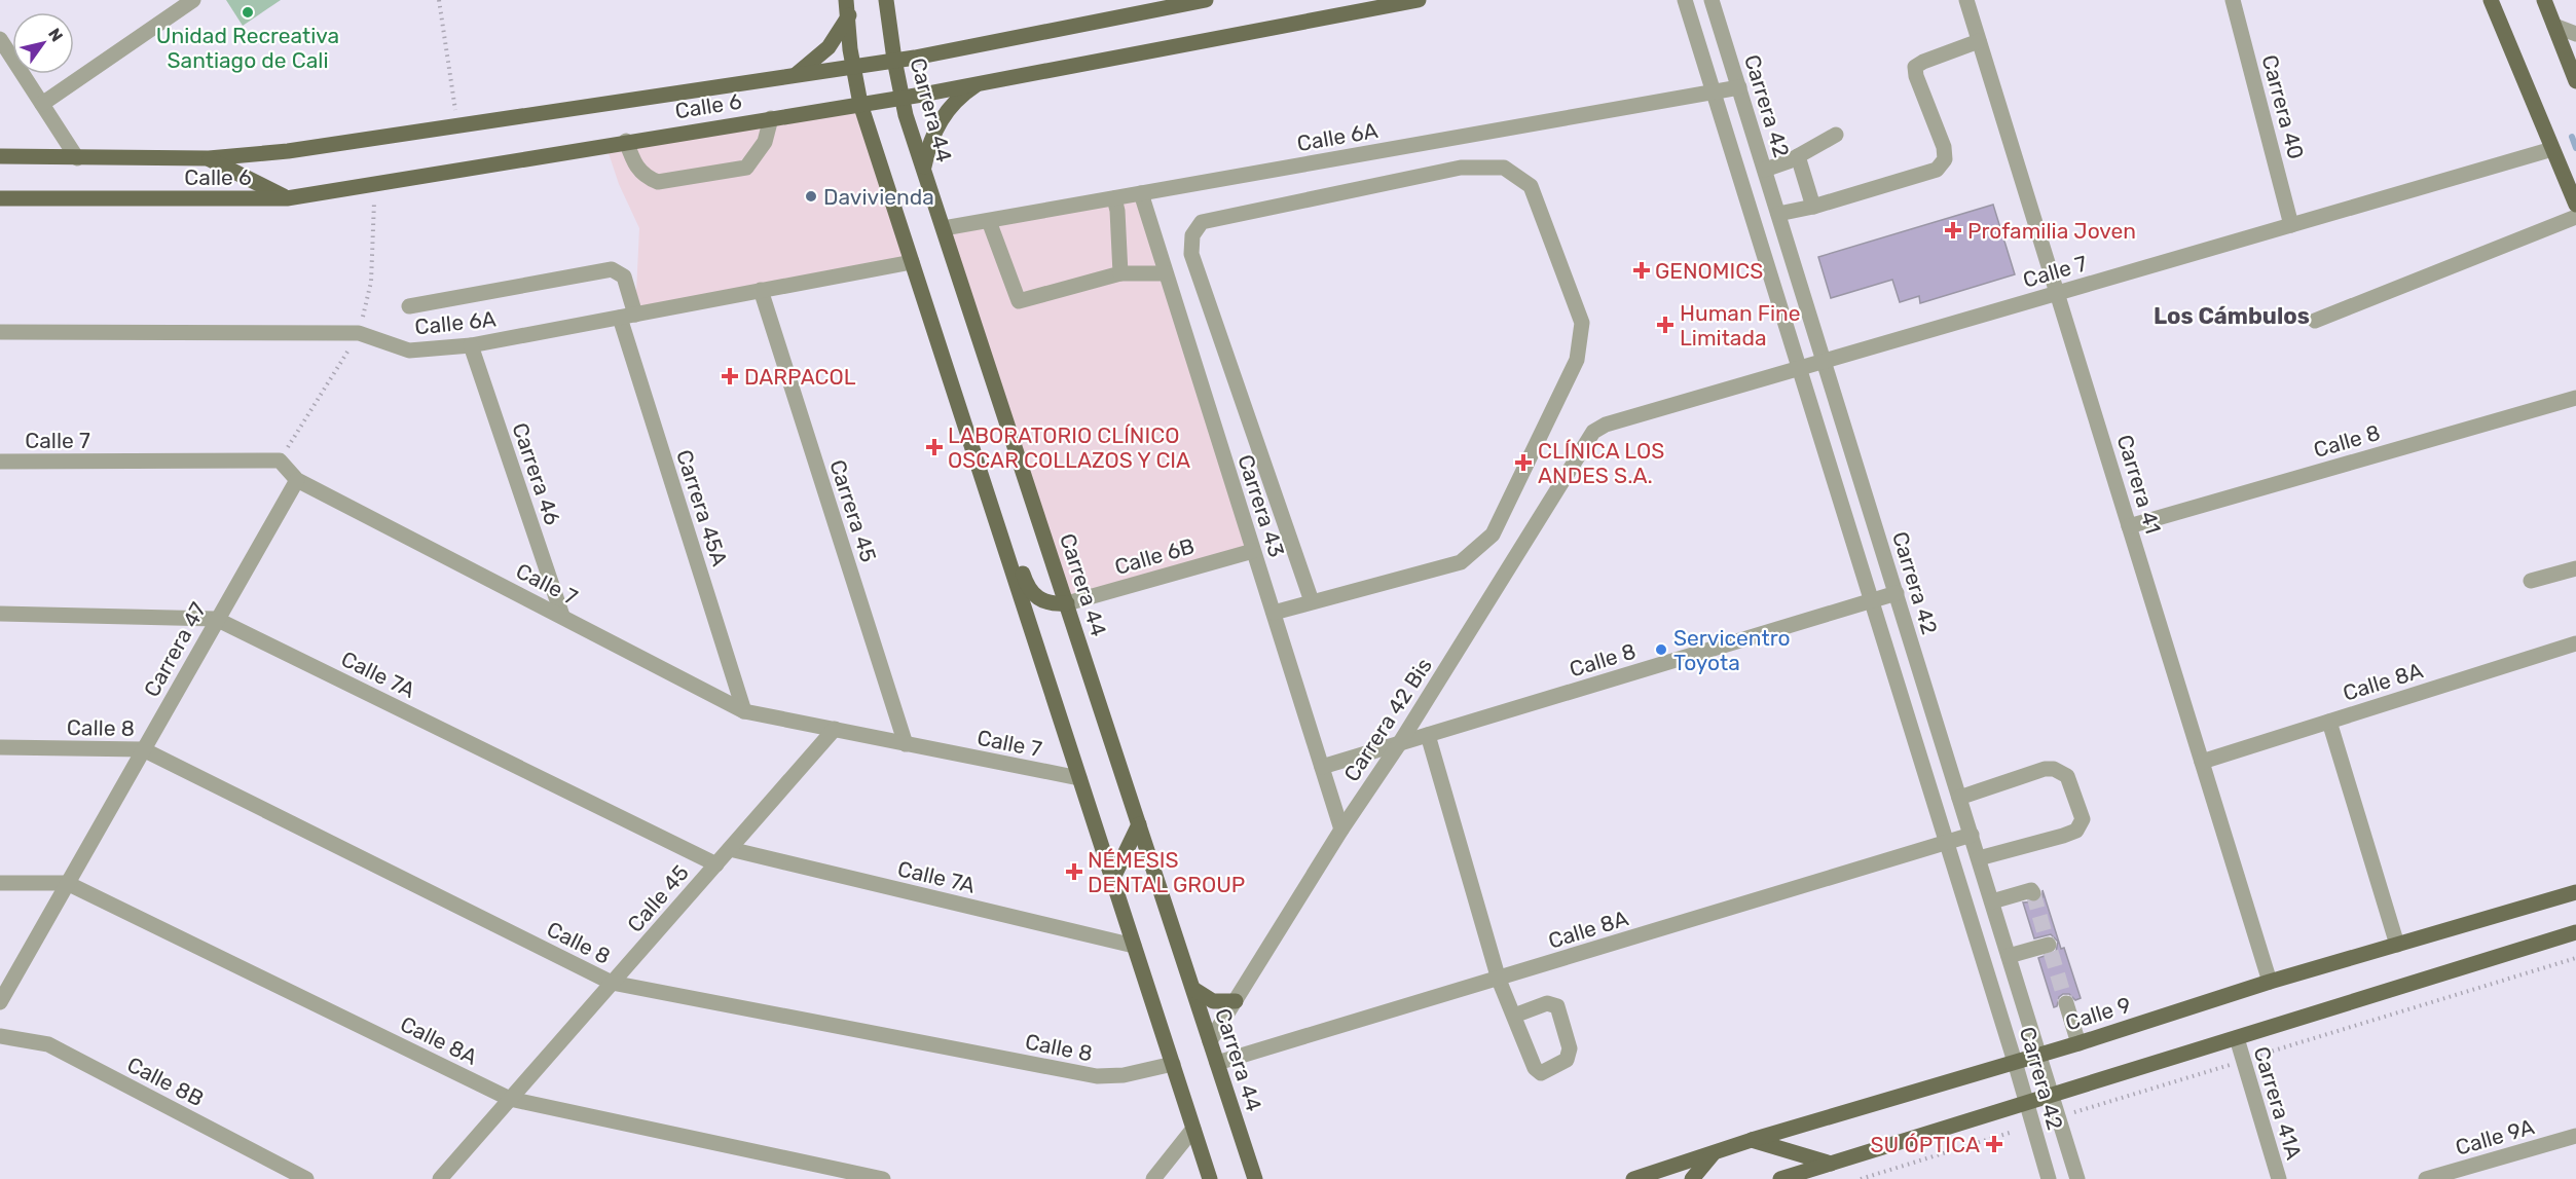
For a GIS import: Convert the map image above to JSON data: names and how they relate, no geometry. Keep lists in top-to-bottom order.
{
  "streets": {
    "main road": ["Calle 6", "Carrera 44", "Calle 9"],
    "street": [
      "Carrera 42",
      "Carrera 40",
      "Calle 6A",
      "Calle 7",
      "Calle 8",
      "Carrera 46",
      "Carrera 41",
      "Carrera 43",
      "Carrera 45A",
      "Carrera 45",
      "Calle 6B",
      "Carrera 47",
      "Calle 7A",
      "Calle 8A",
      "Carrera 42 Bis",
      "Calle 45",
      "Calle 8B",
      "Carrera 41A",
      "Calle 9A"
    ]
  },
  "crossings": [
    ["Calle 6", "Carrera 44"],
    ["Carrera 42", "Calle 6A"],
    ["Carrera 42", "Calle 7"],
    ["Carrera 42", "Calle 8"],
    ["Carrera 42", "Calle 8A"],
    ["Carrera 42", "Calle 9"],
    ["Carrera 40", "Calle 7"],
    ["Carrera 44", "Calle 6A"],
    ["Carrera 44", "Calle 6B"],
    ["Carrera 44", "Calle 8A"],
    ["Carrera 44", "Carrera 42 Bis"],
    ["Calle 6A", "Carrera 46"],
    ["Calle 6A", "Carrera 43"],
    ["Calle 6A", "Carrera 45A"],
    ["Calle 6A", "Carrera 45"],
    ["Calle 7", "Carrera 46"],
    ["Calle 7", "Carrera 41"],
    ["Calle 7", "Carrera 45A"],
    ["Calle 7", "Carrera 45"],
    ["Calle 7", "Carrera 47"],
    ["Calle 7", "Carrera 42 Bis"],
    ["Calle 7", "Calle 45"],
    ["Calle 8", "Carrera 41"],
    ["Calle 8", "Carrera 43"],
    ["Calle 8", "Carrera 47"],
    ["Calle 8", "Carrera 42 Bis"],
    ["Calle 8", "Calle 45"],
    ["Carrera 41", "Calle 8A"],
    ["Carrera 41", "Calle 9"],
    ["Carrera 43", "Calle 6B"],
    ["Carrera 43", "Carrera 42 Bis"],
    ["Carrera 47", "Calle 7A"],
    ["Carrera 47", "Calle 8A"],
    ["Calle 7A", "Calle 45"],
    ["Calle 8A", "Calle 45"]
  ],
  "districts": ["Los Cámbulos"],
  "places": {
    "other": ["Unidad Recreativa Santiago de Cali", "Davivienda", "Servicentro Toyota"],
    "health": [
      "Profamilia Joven",
      "GENOMICS",
      "Human Fine Limitada",
      "DARPACOL",
      "LABORATORIO CLÍNICO OSCAR COLLAZOS Y CIA",
      "CLÍNICA LOS ANDES S.A.",
      "NÉMESIS DENTAL GROUP",
      "SU ÓPTICA"
    ]
  },
  "north": "top right"
}
